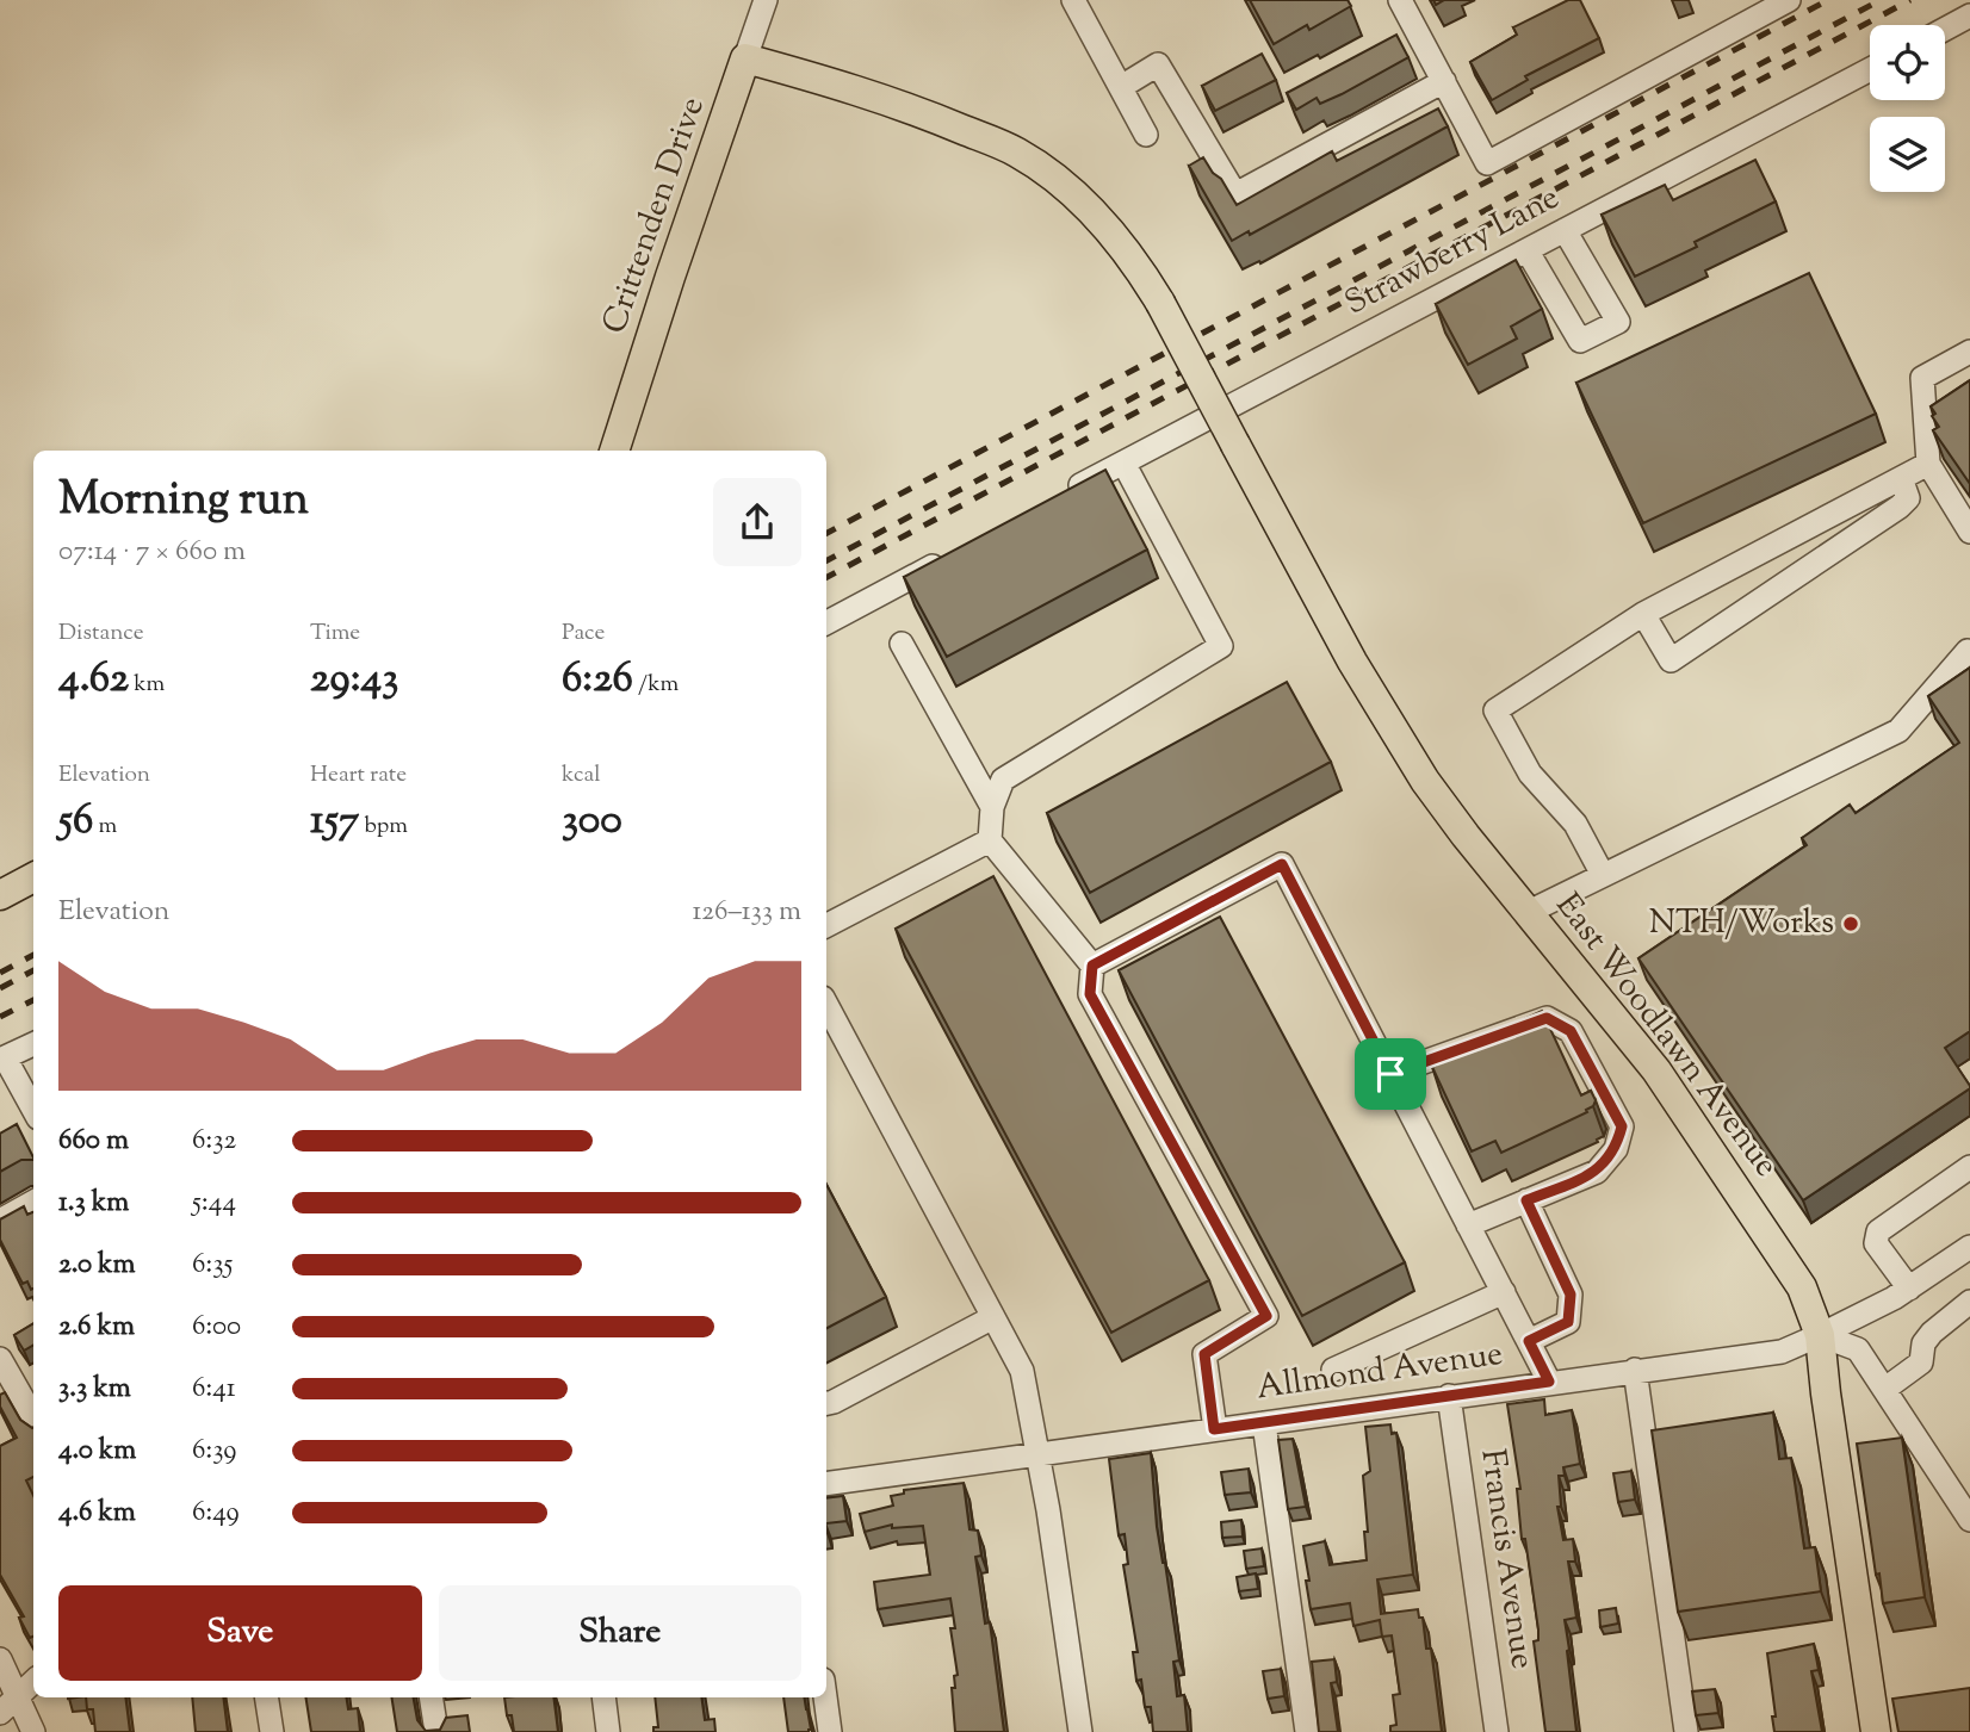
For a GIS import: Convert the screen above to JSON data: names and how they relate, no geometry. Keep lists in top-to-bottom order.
{
  "streets": {
    "main road": ["Crittenden Drive", "East Woodlawn Avenue"],
    "street": ["Strawberry Lane", "Allmond Avenue", "Francis Avenue"]
  },
  "crossings": [
    ["Crittenden Drive", "East Woodlawn Avenue"],
    ["East Woodlawn Avenue", "Allmond Avenue"],
    ["Allmond Avenue", "Francis Avenue"]
  ],
  "places": ["NTH/Works"],
  "page": {
    "heading": ["Morning run", "07:14 · 7 × 660 m"],
    "stats": [
      ["Distance", "4.62 km"],
      ["Time", "29:43"],
      ["Pace", "6:26 /km"],
      ["Elevation", "56 m"],
      ["Heart rate", "157 bpm"],
      ["kcal", "300"]
    ],
    "chart": ["Elevation", "126–133 m"],
    "list": [
      {
        "name": "660 m",
        "note": "6:32"
      },
      {
        "name": "1.3 km",
        "note": "5:44"
      },
      {
        "name": "2.0 km",
        "note": "6:35"
      },
      {
        "name": "2.6 km",
        "note": "6:00"
      },
      {
        "name": "3.3 km",
        "note": "6:41"
      },
      {
        "name": "4.0 km",
        "note": "6:39"
      },
      {
        "name": "4.6 km",
        "note": "6:49"
      }
    ],
    "buttons": ["Save", "Share"]
  }
}
